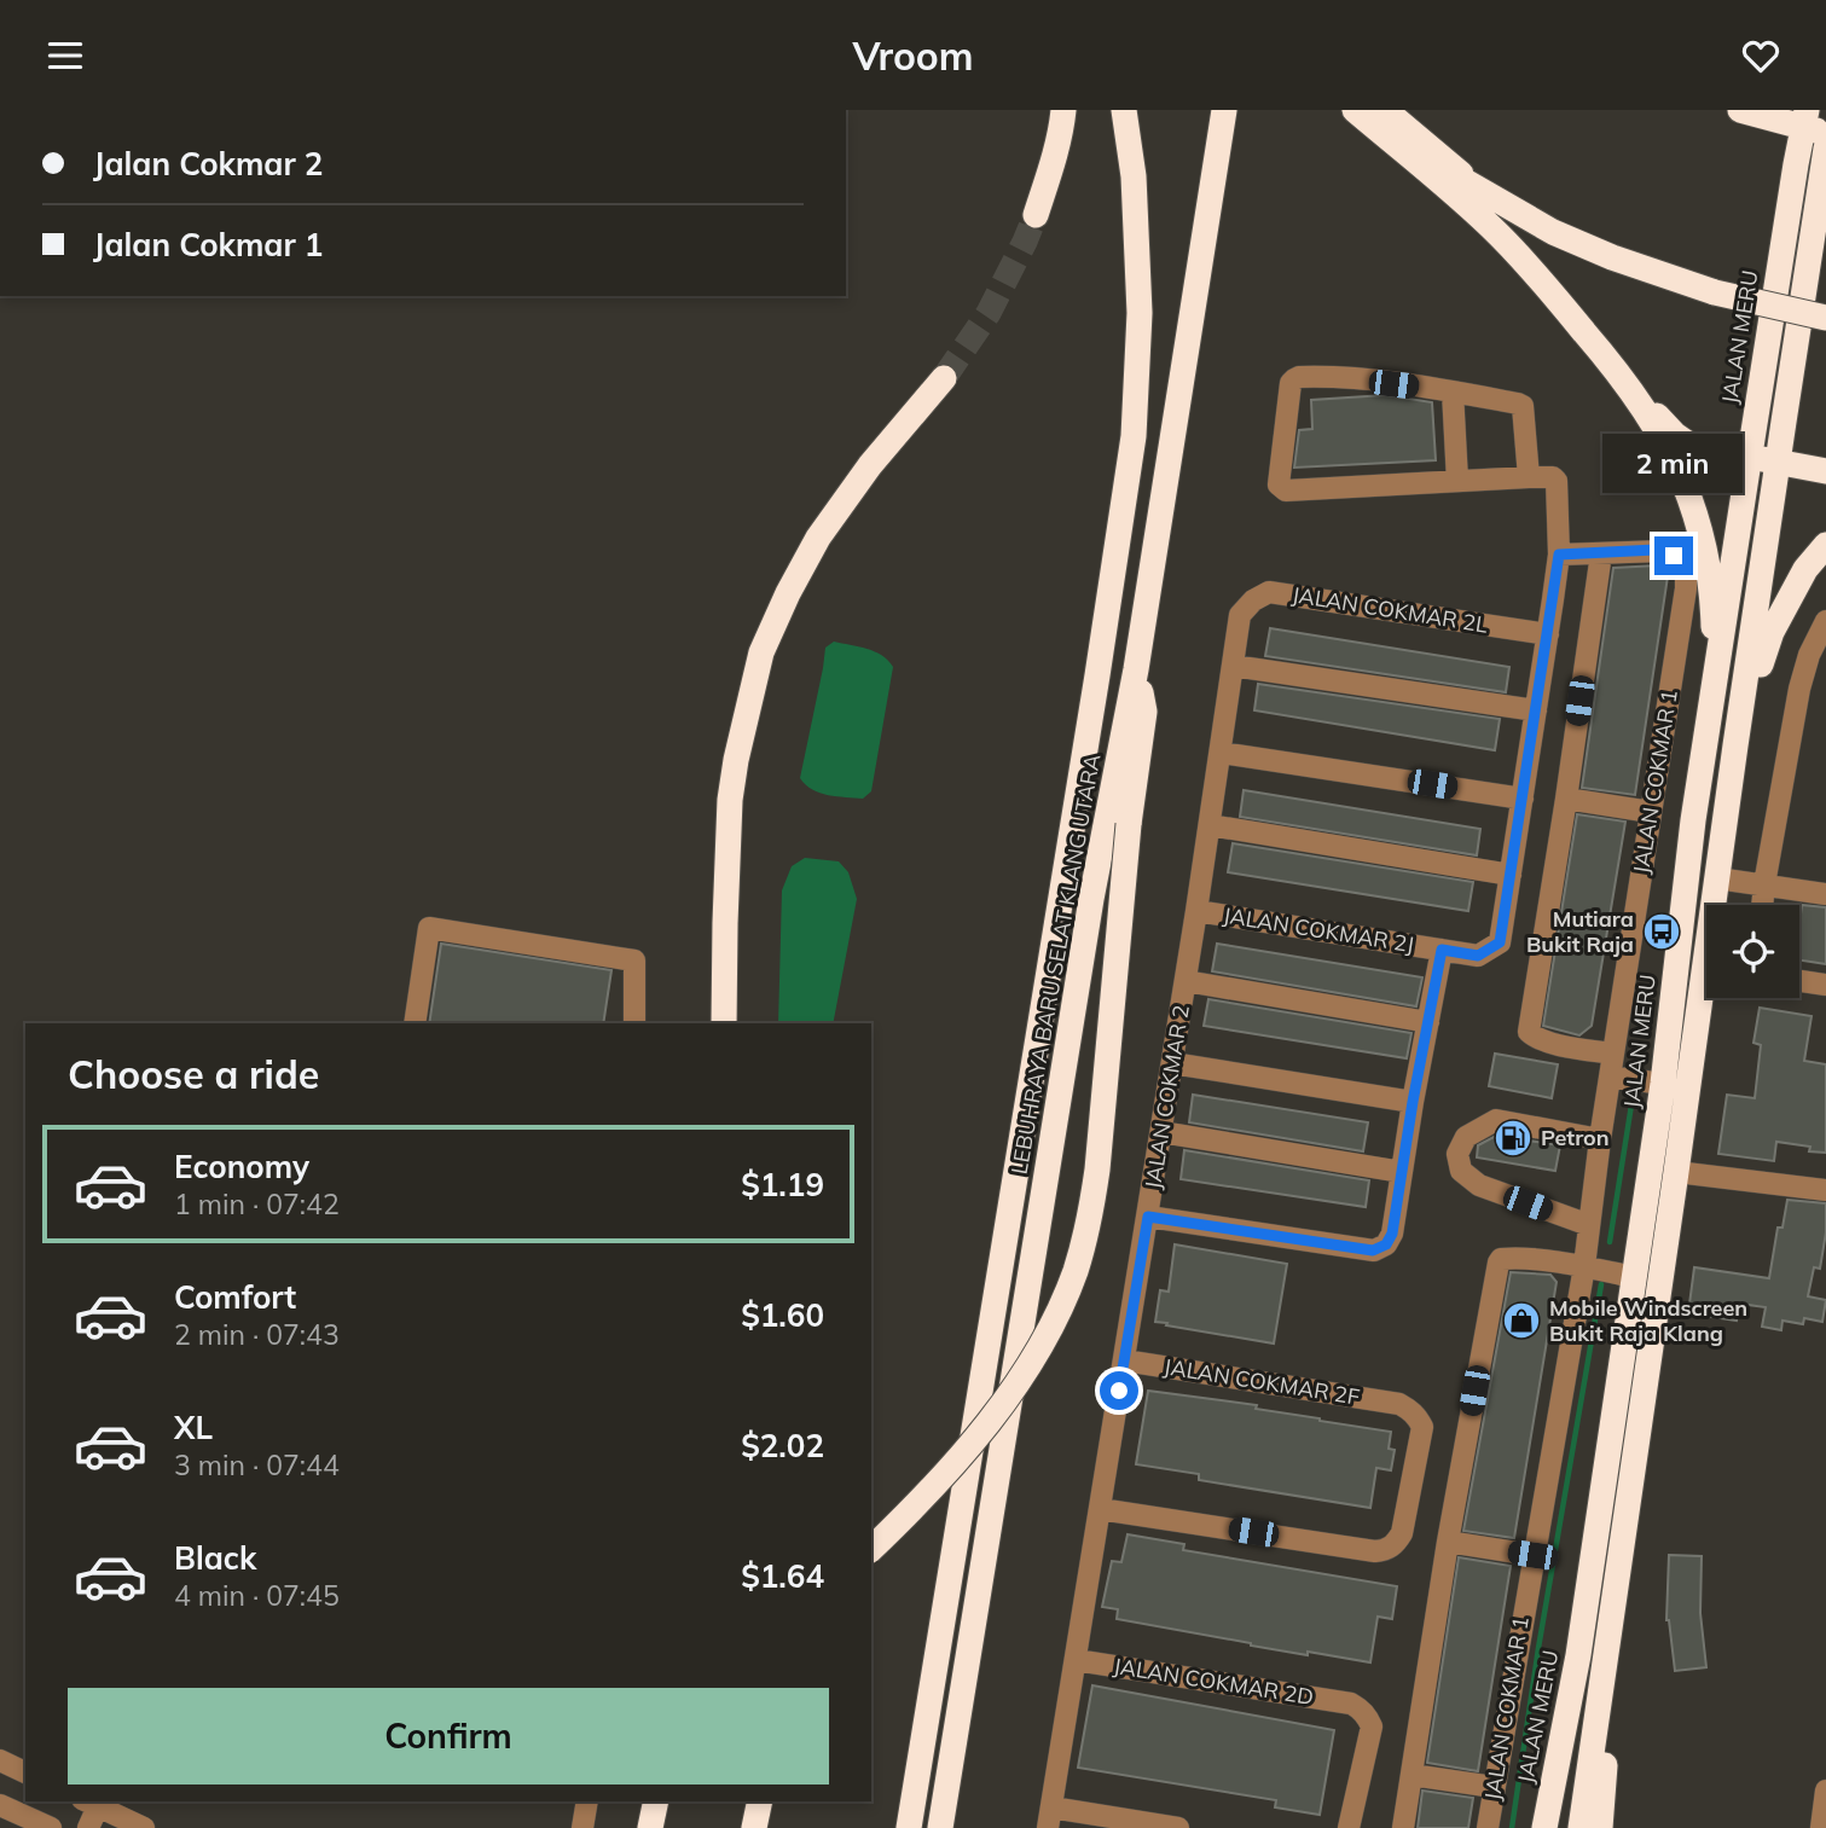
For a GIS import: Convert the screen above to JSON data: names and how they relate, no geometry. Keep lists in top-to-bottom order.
{
  "streets": {
    "highway": ["JALAN MERU", "LEBUHRAYA BARU SELAT KLANG UTARA"],
    "street": [
      "JALAN COKMAR 2L",
      "JALAN COKMAR 1",
      "JALAN COKMAR 2J",
      "JALAN COKMAR 2",
      "JALAN COKMAR 2F",
      "JALAN COKMAR 2D"
    ]
  },
  "crossings": [
    ["JALAN COKMAR 2L", "JALAN COKMAR 2J"],
    ["JALAN COKMAR 2L", "JALAN COKMAR 2"],
    ["JALAN COKMAR 1", "JALAN COKMAR 2J"],
    ["JALAN COKMAR 2J", "JALAN COKMAR 2"],
    ["JALAN COKMAR 2", "JALAN COKMAR 2F"],
    ["JALAN COKMAR 2", "JALAN COKMAR 2D"]
  ],
  "places": {
    "bus stop": ["Mutiara Bukit Raja"],
    "fuel station": ["Petron"],
    "shop": ["Mobile Windscreen Bukit Raja Klang"]
  },
  "page": {
    "header": "Vroom",
    "banner": ["Jalan Cokmar 2", "Jalan Cokmar 1"],
    "bubble": "2 min",
    "heading": "Choose a ride",
    "list": [
      {
        "name": "Economy",
        "note": "1 min · 07:42",
        "value": "$1.19"
      },
      {
        "name": "Comfort",
        "note": "2 min · 07:43",
        "value": "$1.60"
      },
      {
        "name": "XL",
        "note": "3 min · 07:44",
        "value": "$2.02"
      },
      {
        "name": "Black",
        "note": "4 min · 07:45",
        "value": "$1.64"
      }
    ],
    "buttons": "Confirm"
  }
}
